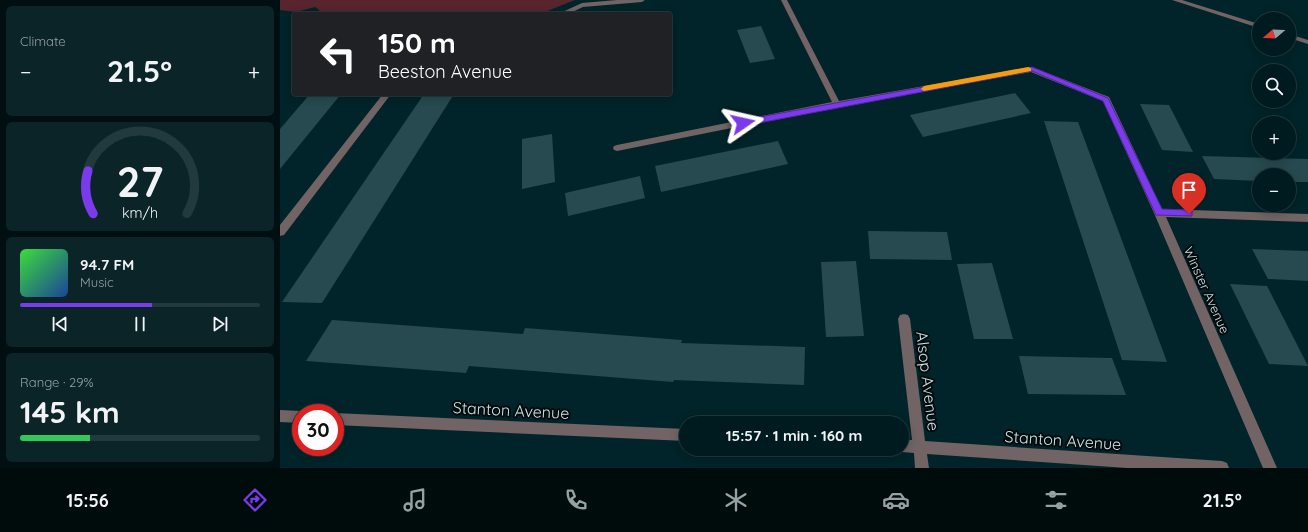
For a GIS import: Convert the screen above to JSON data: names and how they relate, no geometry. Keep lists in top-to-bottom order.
{
  "streets": {
    "street": ["Winster Avenue", "Alsop Avenue", "Stanton Avenue"]
  },
  "crossings": [
    ["Alsop Avenue", "Stanton Avenue"]
  ],
  "north": "left",
  "page": {
    "tile": [
      "Climate",
      ["Range · 29%", "145 km"]
    ],
    "map_buttons": ["+", "−"],
    "turn": ["150 m", "Beeston Avenue"],
    "heat": ["−", "21.5°", "+"],
    "song": ["94.7 FM", "Music"],
    "limit": "30",
    "trip": "15:57 · 1 min · 160 m",
    "tabs": ["15:56", "21.5°"],
    "gauge": ["27", "km/h"]
  }
}
